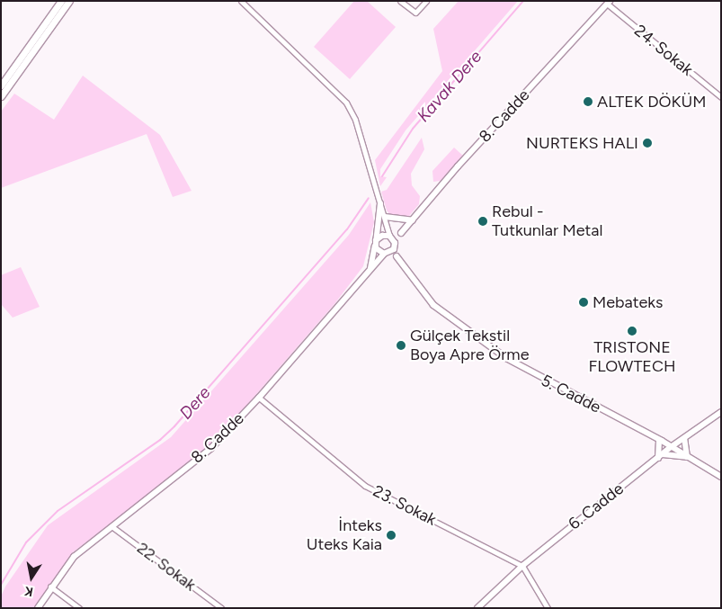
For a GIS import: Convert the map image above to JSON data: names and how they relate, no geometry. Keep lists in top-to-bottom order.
{
  "streets": {
    "street": [
      "24. Sokak",
      "8. Cadde",
      "5. Cadde",
      "23. Sokak",
      "6. Cadde",
      "22. Sokak"
    ]
  },
  "crossings": [
    ["24. Sokak", "8. Cadde"],
    ["8. Cadde", "23. Sokak"],
    ["8. Cadde", "22. Sokak"],
    ["5. Cadde", "6. Cadde"],
    ["23. Sokak", "6. Cadde"]
  ],
  "water": ["Kavak Dere", "Dere"],
  "places": [
    "ALTEK DÖKÜM",
    "NURTEKS HALI",
    "Rebul - Tutkunlar Metal",
    "Mebateks",
    "TRISTONE FLOWTECH",
    "Gülçek Tekstil Boya Apre Örme",
    "İnteks Uteks Kaia"
  ],
  "north": "bottom"
}
